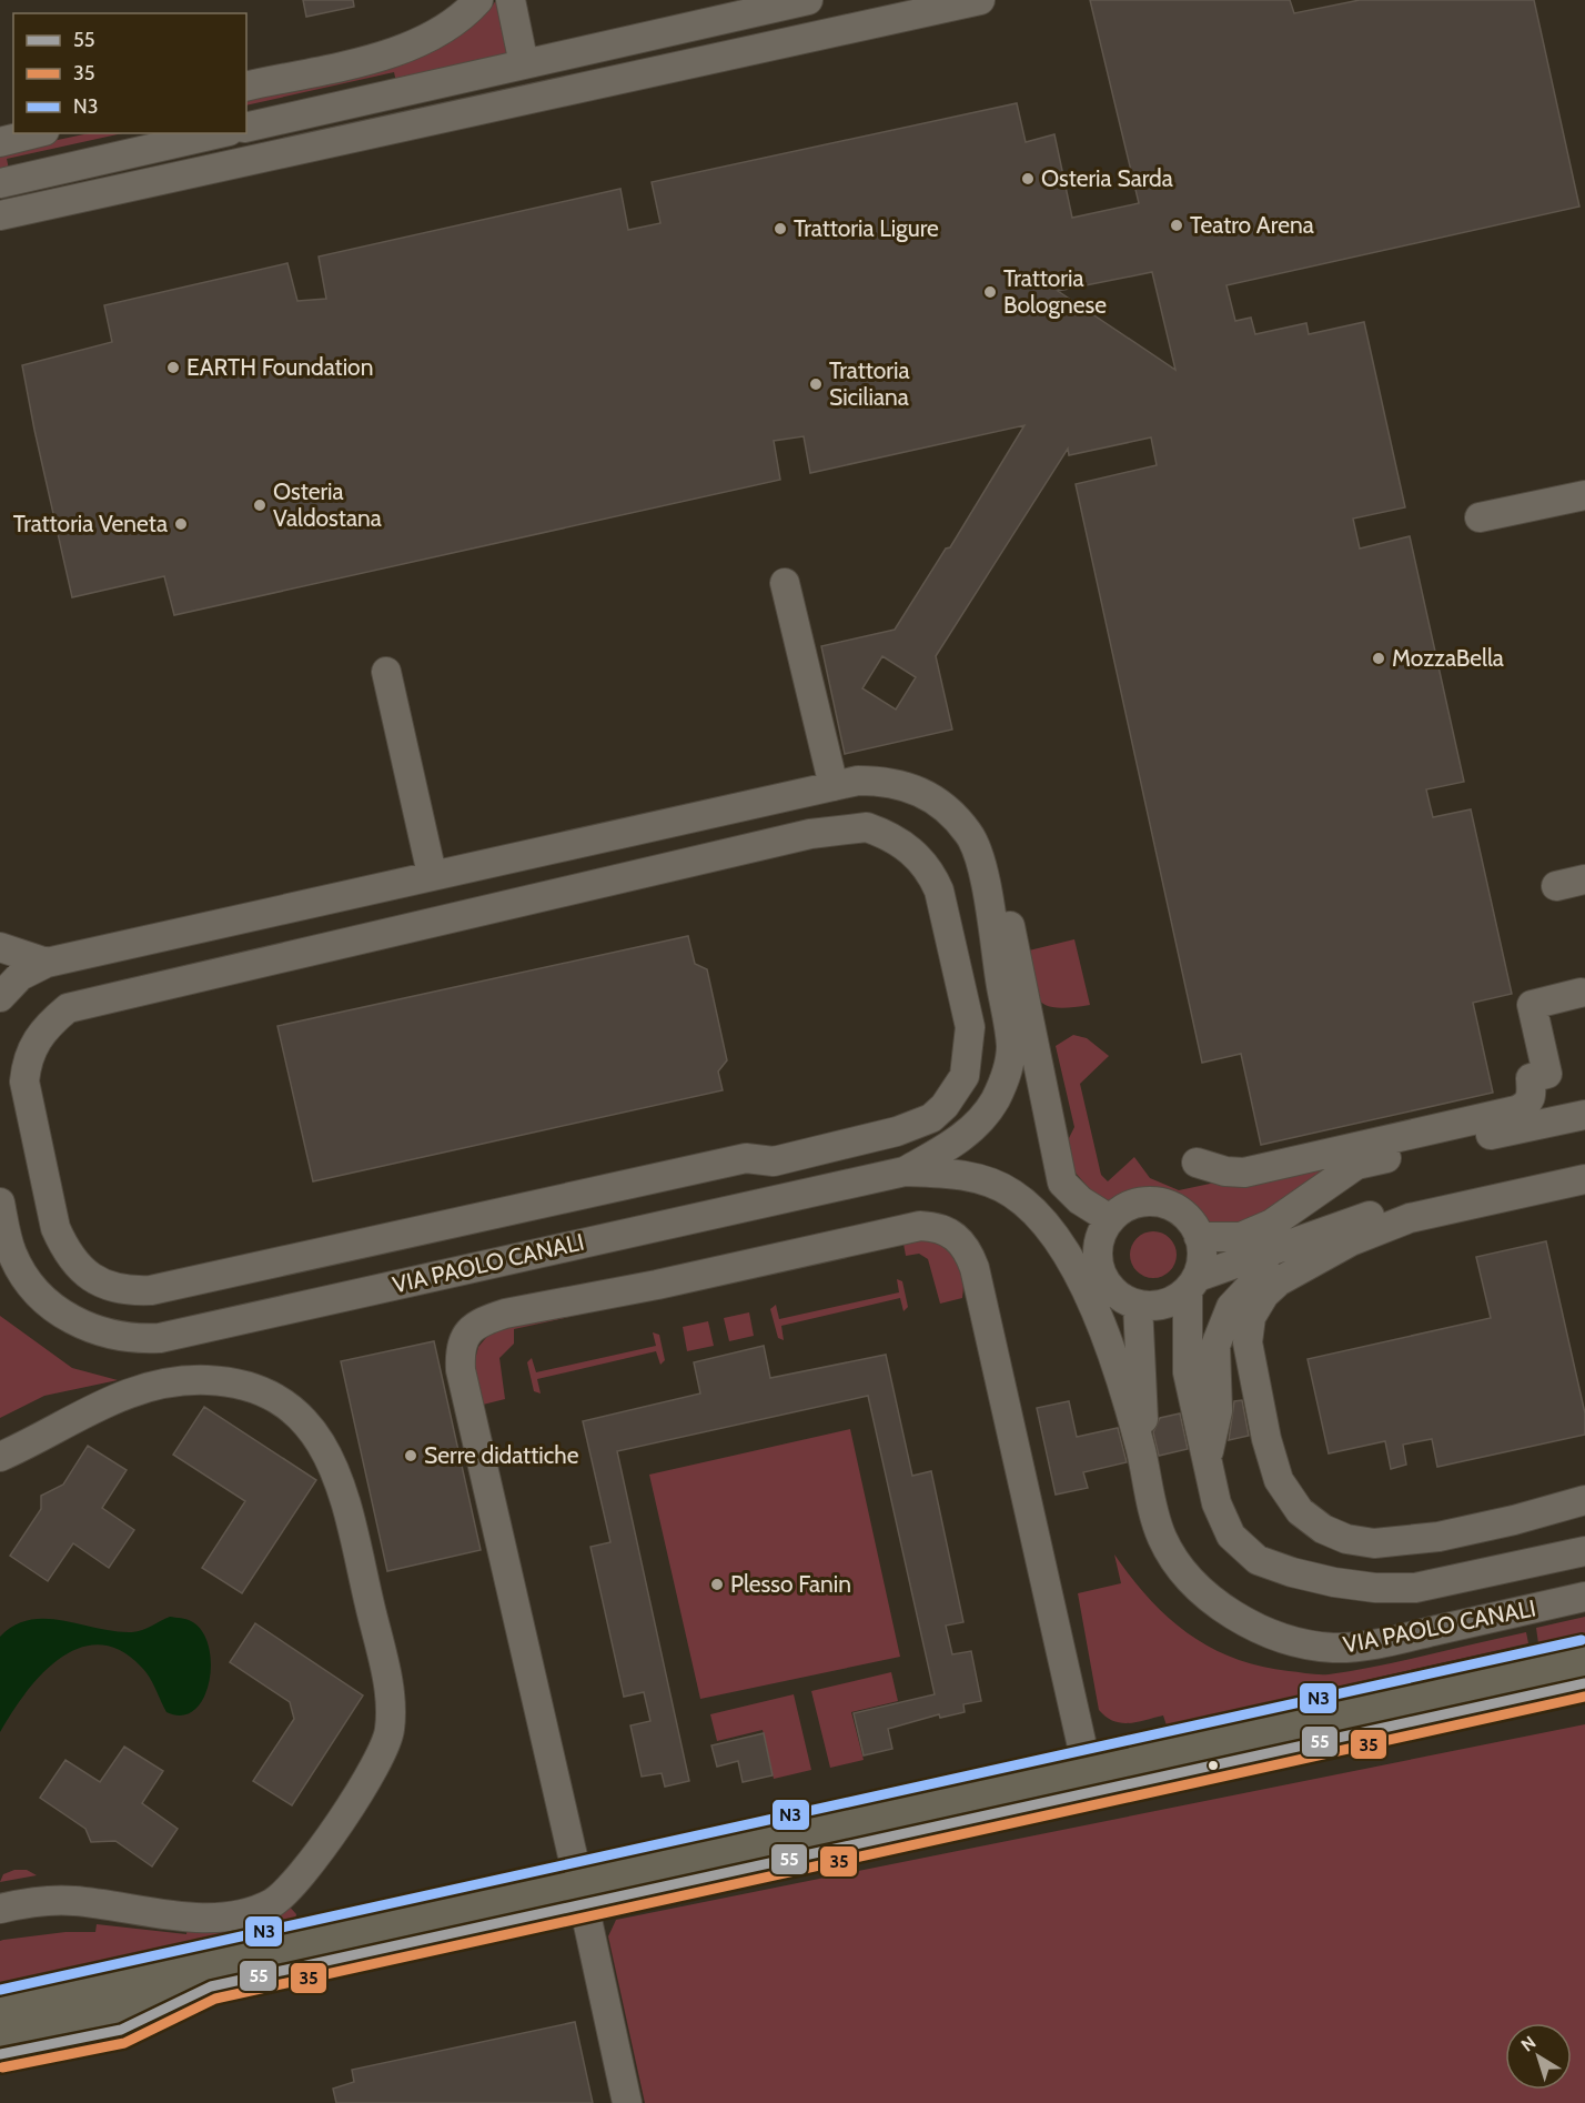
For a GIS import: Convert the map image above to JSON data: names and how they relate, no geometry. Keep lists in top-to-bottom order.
{
  "streets": {
    "street": ["VIA PAOLO CANALI"]
  },
  "places": [
    "Osteria Sarda",
    "Teatro Arena",
    "Trattoria Ligure",
    "Trattoria Bolognese",
    "EARTH Foundation",
    "Trattoria Siciliana",
    "Osteria Valdostana",
    "Trattoria Veneta",
    "MozzaBella",
    "Serre didattiche",
    "Plesso Fanin"
  ],
  "lines": ["transit line N3", "transit line 55", "transit line 35"],
  "legend": ["55", "35", "N3"],
  "north": "top left"
}
